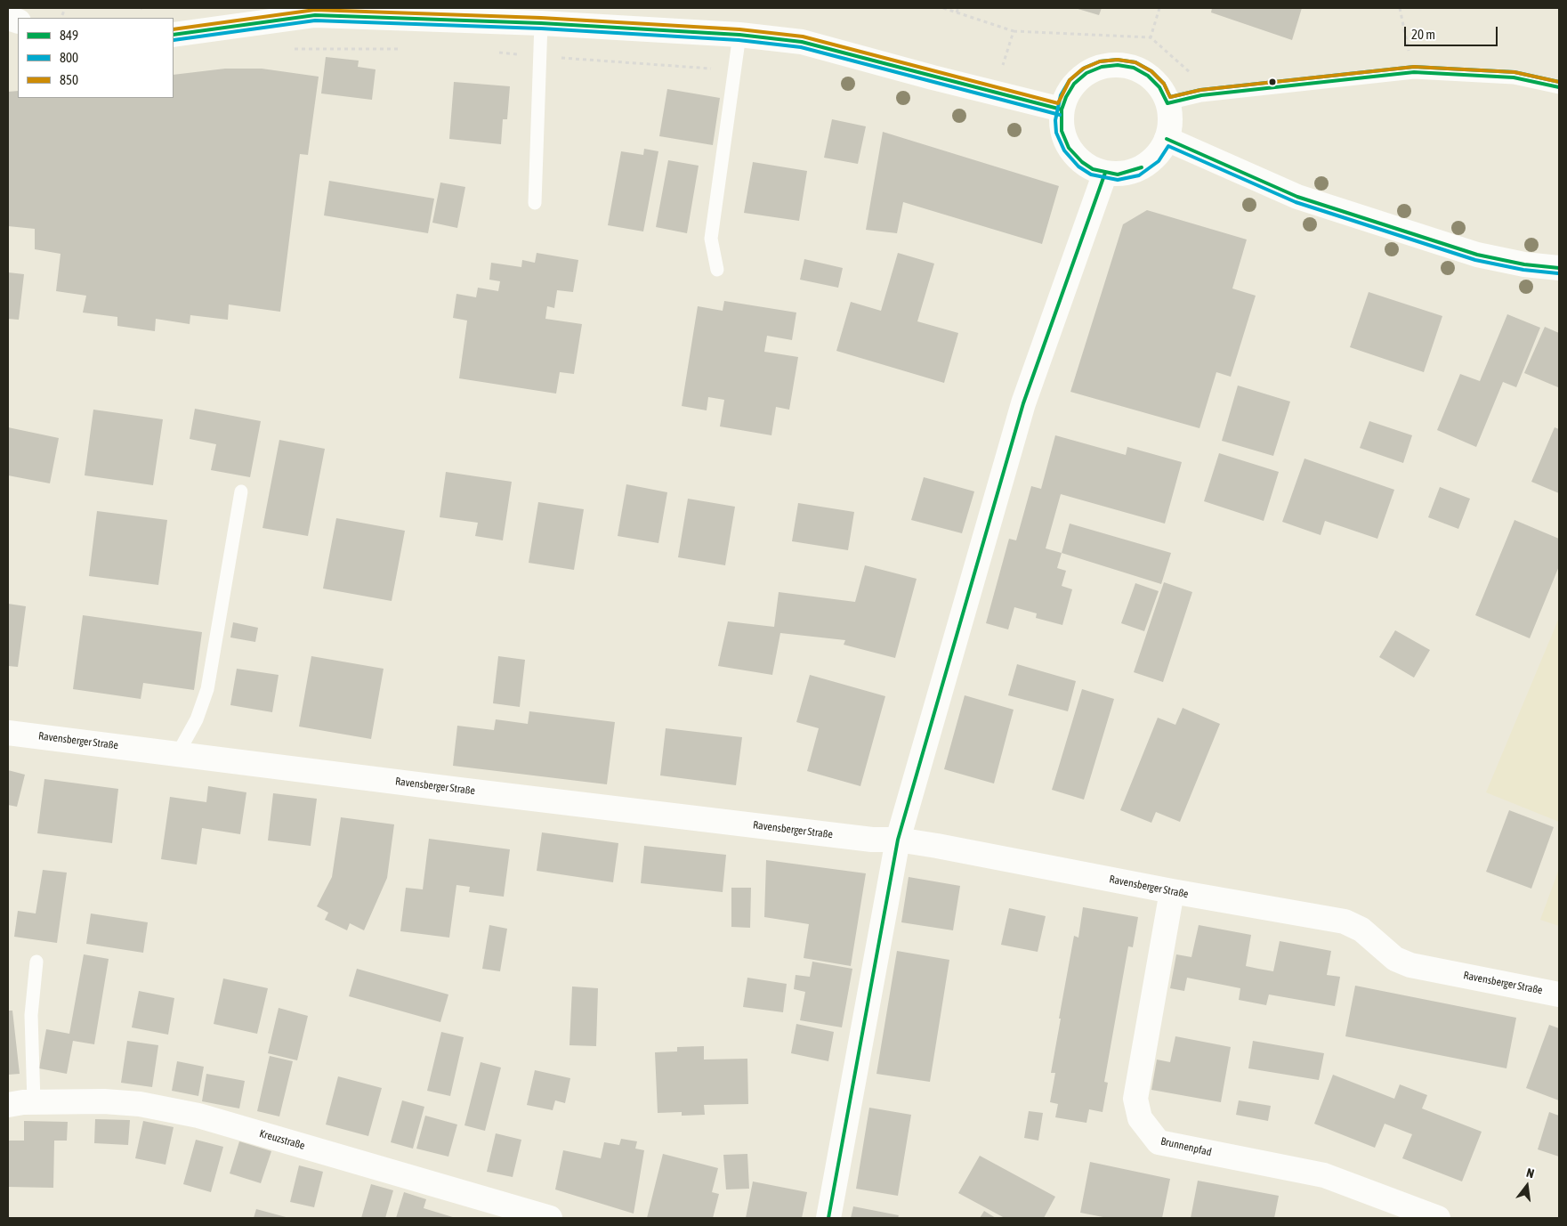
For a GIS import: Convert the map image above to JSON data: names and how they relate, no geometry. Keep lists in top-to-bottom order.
{
  "streets": {
    "street": ["Ravensberger Straße", "Kreuzstraße", "Brunnenpfad"]
  },
  "crossings": [
    ["Ravensberger Straße", "Brunnenpfad"]
  ],
  "lines": ["transit line 850", "transit line 849", "transit line 800"],
  "legend": ["849", "800", "850"],
  "scale_bar": "20 m",
  "north": "top"
}
